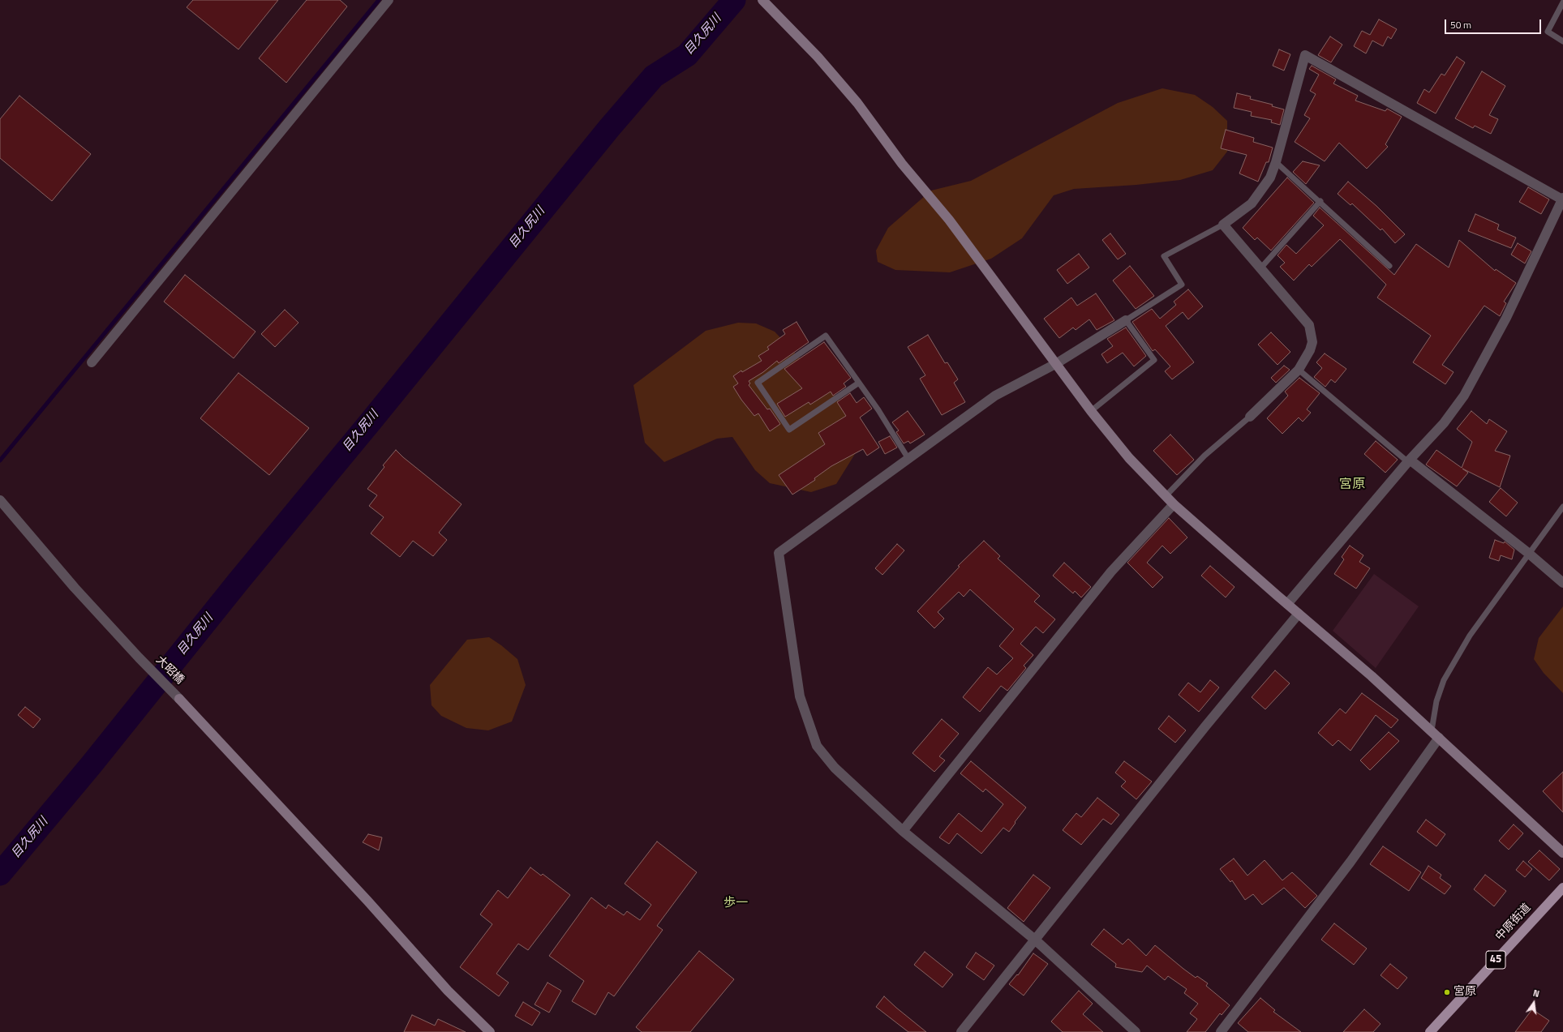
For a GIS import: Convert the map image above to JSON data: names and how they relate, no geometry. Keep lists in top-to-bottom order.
{
  "streets": {
    "main road": ["中原街道", "45"],
    "street": ["大昭橋"]
  },
  "districts": ["宮原", "歩一"],
  "water": ["目久尻川"],
  "places": ["宮原"],
  "scale_bar": "50 m",
  "north": "top"
}
